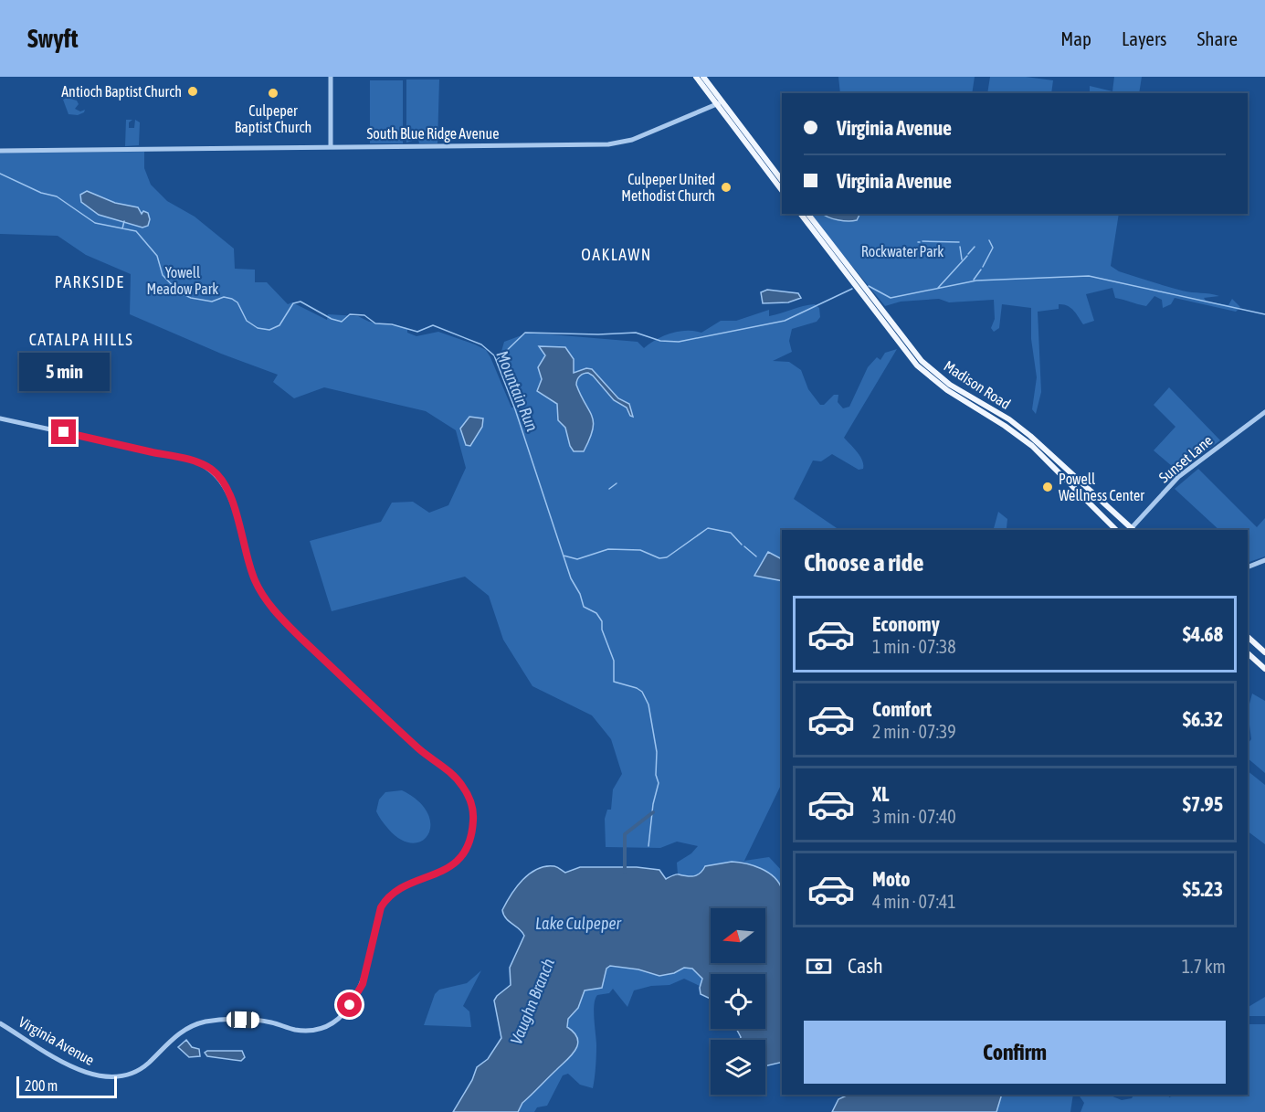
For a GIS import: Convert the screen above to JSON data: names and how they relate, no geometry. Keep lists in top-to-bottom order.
{
  "streets": {
    "main road": ["Madison Road"],
    "street": ["South Blue Ridge Avenue", "Sunset Lane", "Virginia Avenue"]
  },
  "districts": ["OAKLAWN", "PARKSIDE", "CATALPA HILLS"],
  "water": ["Mountain Run", "Lake Culpeper", "Vaughn Branch"],
  "parks": ["Rockwater Park", "Yowell Meadow Park"],
  "places": [
    "Antioch Baptist Church",
    "Culpeper Baptist Church",
    "Culpeper United Methodist Church",
    "Powell Wellness Center"
  ],
  "scale_bar": "200 m",
  "north": "left",
  "page": {
    "header": "Swyft",
    "nav": ["Map", "Layers", "Share"],
    "banner": ["Virginia Avenue", "Virginia Avenue"],
    "bubble": "5 min",
    "heading": "Choose a ride",
    "list": [
      {
        "name": "Economy",
        "note": "1 min · 07:38",
        "value": "$4.68"
      },
      {
        "name": "Comfort",
        "note": "2 min · 07:39",
        "value": "$6.32"
      },
      {
        "name": "XL",
        "note": "3 min · 07:40",
        "value": "$7.95"
      },
      {
        "name": "Moto",
        "note": "4 min · 07:41",
        "value": "$5.23"
      }
    ],
    "pay": ["Cash", "1.7 km"],
    "buttons": "Confirm",
    "scale": "200 m"
  }
}
